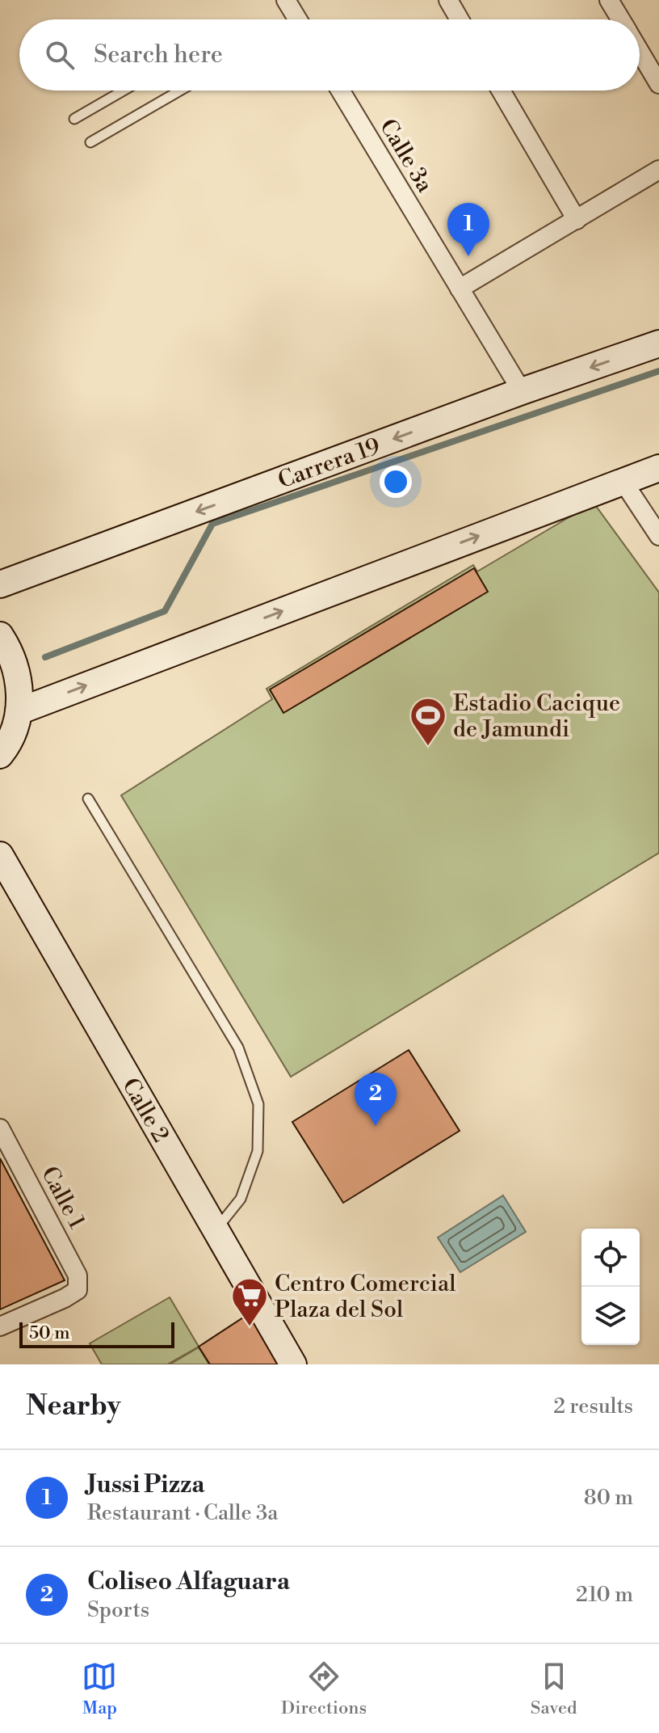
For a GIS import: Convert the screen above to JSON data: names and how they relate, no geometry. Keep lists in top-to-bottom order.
{
  "streets": {
    "street": [
      "Calle 3a",
      "Carrera 19",
      "Calle 2",
      "Calle 1"
    ]
  },
  "crossings": [
    ["Calle 3a", "Carrera 19"]
  ],
  "places": {
    "sports": ["Estadio Cacique de Jamundi"],
    "supermarket": ["Centro Comercial Plaza del Sol"]
  },
  "scale_bar": "50 m",
  "page": {
    "search": "Search here",
    "pins": ["1", "2"],
    "scale": "50 m",
    "heading": ["Nearby", "2 results"],
    "list": [
      {
        "mark": "1",
        "name": "Jussi Pizza",
        "note": "Restaurant · Calle 3a",
        "value": "80 m"
      },
      {
        "mark": "2",
        "name": "Coliseo Alfaguara",
        "note": "Sports",
        "value": "210 m"
      }
    ],
    "nav": ["Map", "Directions", "Saved"]
  }
}
